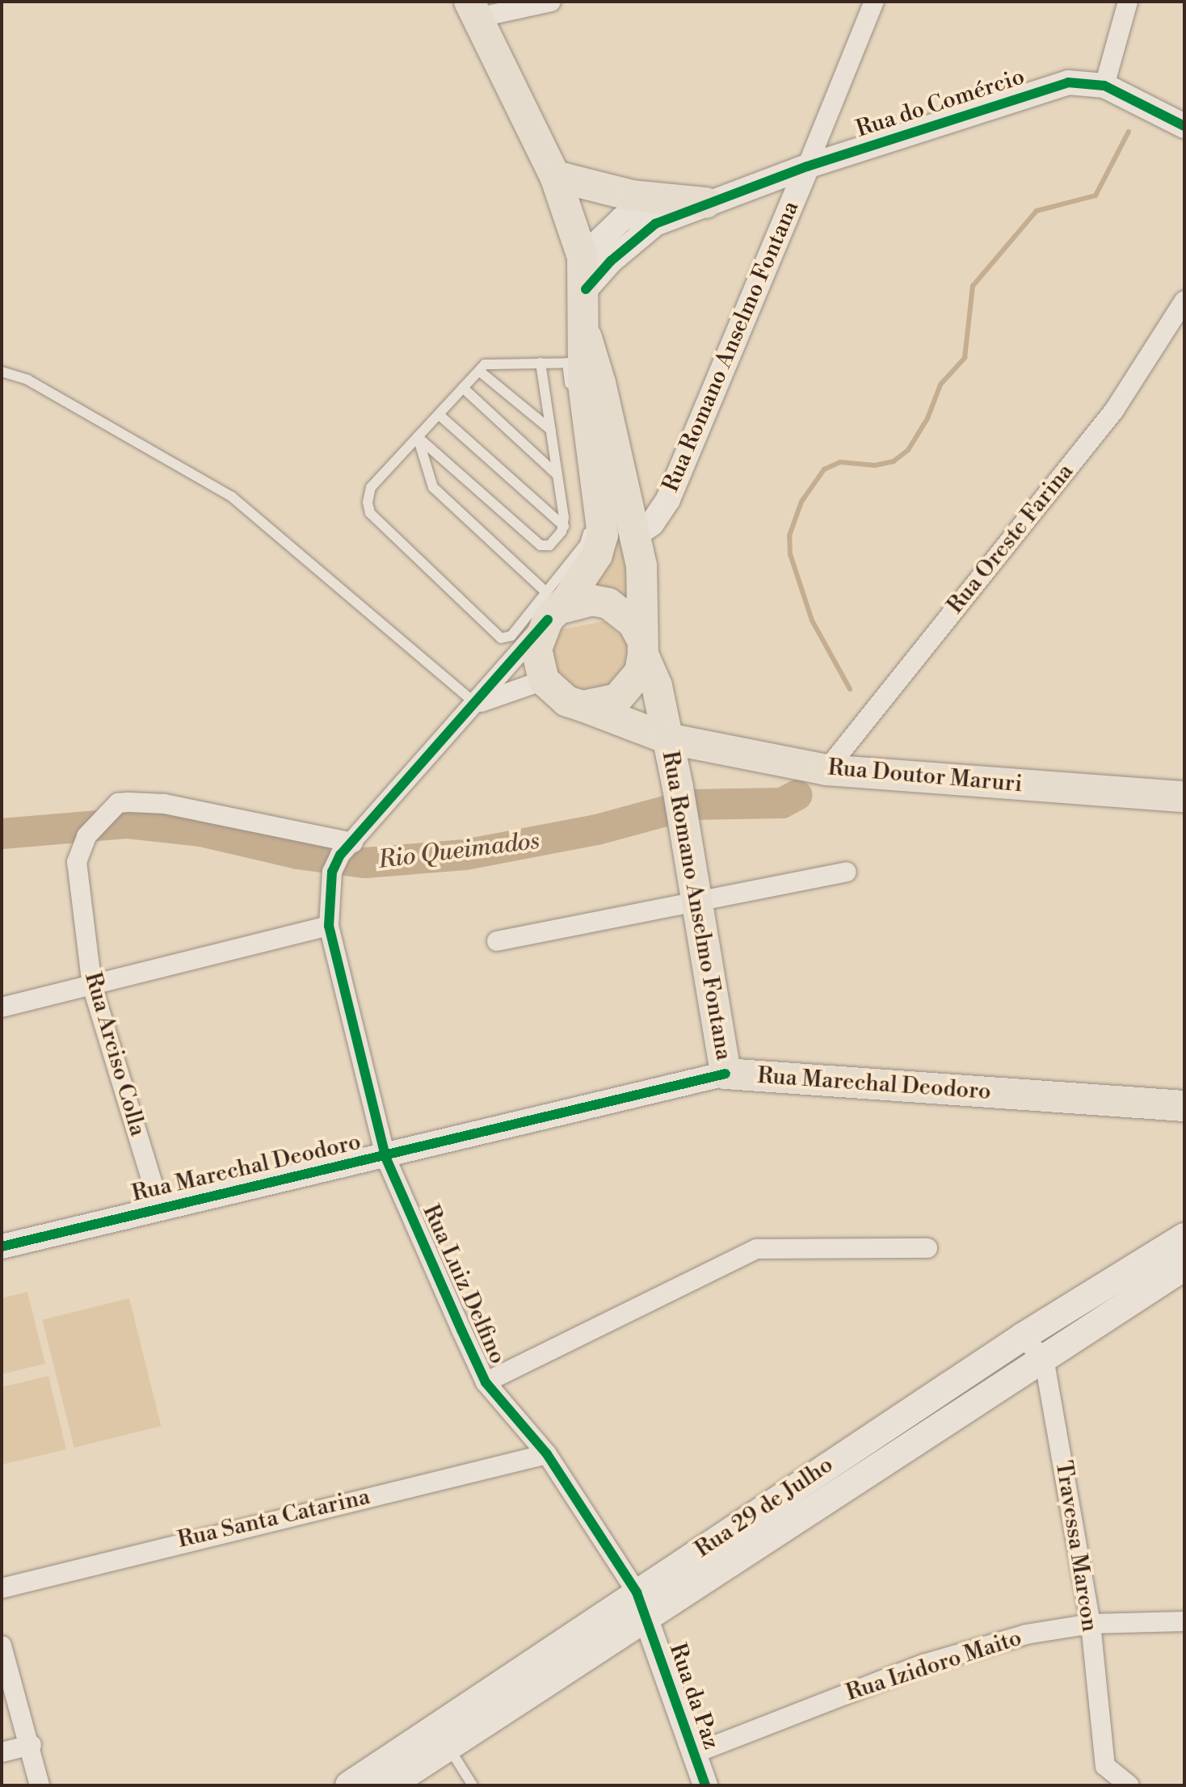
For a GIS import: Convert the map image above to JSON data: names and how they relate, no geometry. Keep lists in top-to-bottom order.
{
  "streets": {
    "main road": [
      "Rua Romano Anselmo Fontana",
      "Rua Doutor Maruri",
      "Rua Marechal Deodoro",
      "Rua 29 de Julho"
    ],
    "street": [
      "Rua do Comércio",
      "Rua Oreste Farina",
      "Rua Arciso Colla",
      "Rua Luiz Delfino",
      "Rua Santa Catarina",
      "Travessa Marcon",
      "Rua Izidoro Maito",
      "Rua da Paz"
    ]
  },
  "crossings": [
    ["Rua do Comércio", "Rua Romano Anselmo Fontana"],
    ["Rua Romano Anselmo Fontana", "Rua Doutor Maruri"],
    ["Rua Romano Anselmo Fontana", "Rua Marechal Deodoro"],
    ["Rua Oreste Farina", "Rua Doutor Maruri"],
    ["Rua Arciso Colla", "Rua Marechal Deodoro"],
    ["Rua Arciso Colla", "Rua Luiz Delfino"],
    ["Rua Marechal Deodoro", "Rua Luiz Delfino"],
    ["Rua Luiz Delfino", "Rua 29 de Julho"],
    ["Rua Luiz Delfino", "Rua Santa Catarina"],
    ["Rua Luiz Delfino", "Rua da Paz"],
    ["Rua 29 de Julho", "Travessa Marcon"],
    ["Rua 29 de Julho", "Rua da Paz"],
    ["Travessa Marcon", "Rua Izidoro Maito"],
    ["Rua Izidoro Maito", "Rua da Paz"]
  ],
  "water": ["Rio Queimados"]
}
